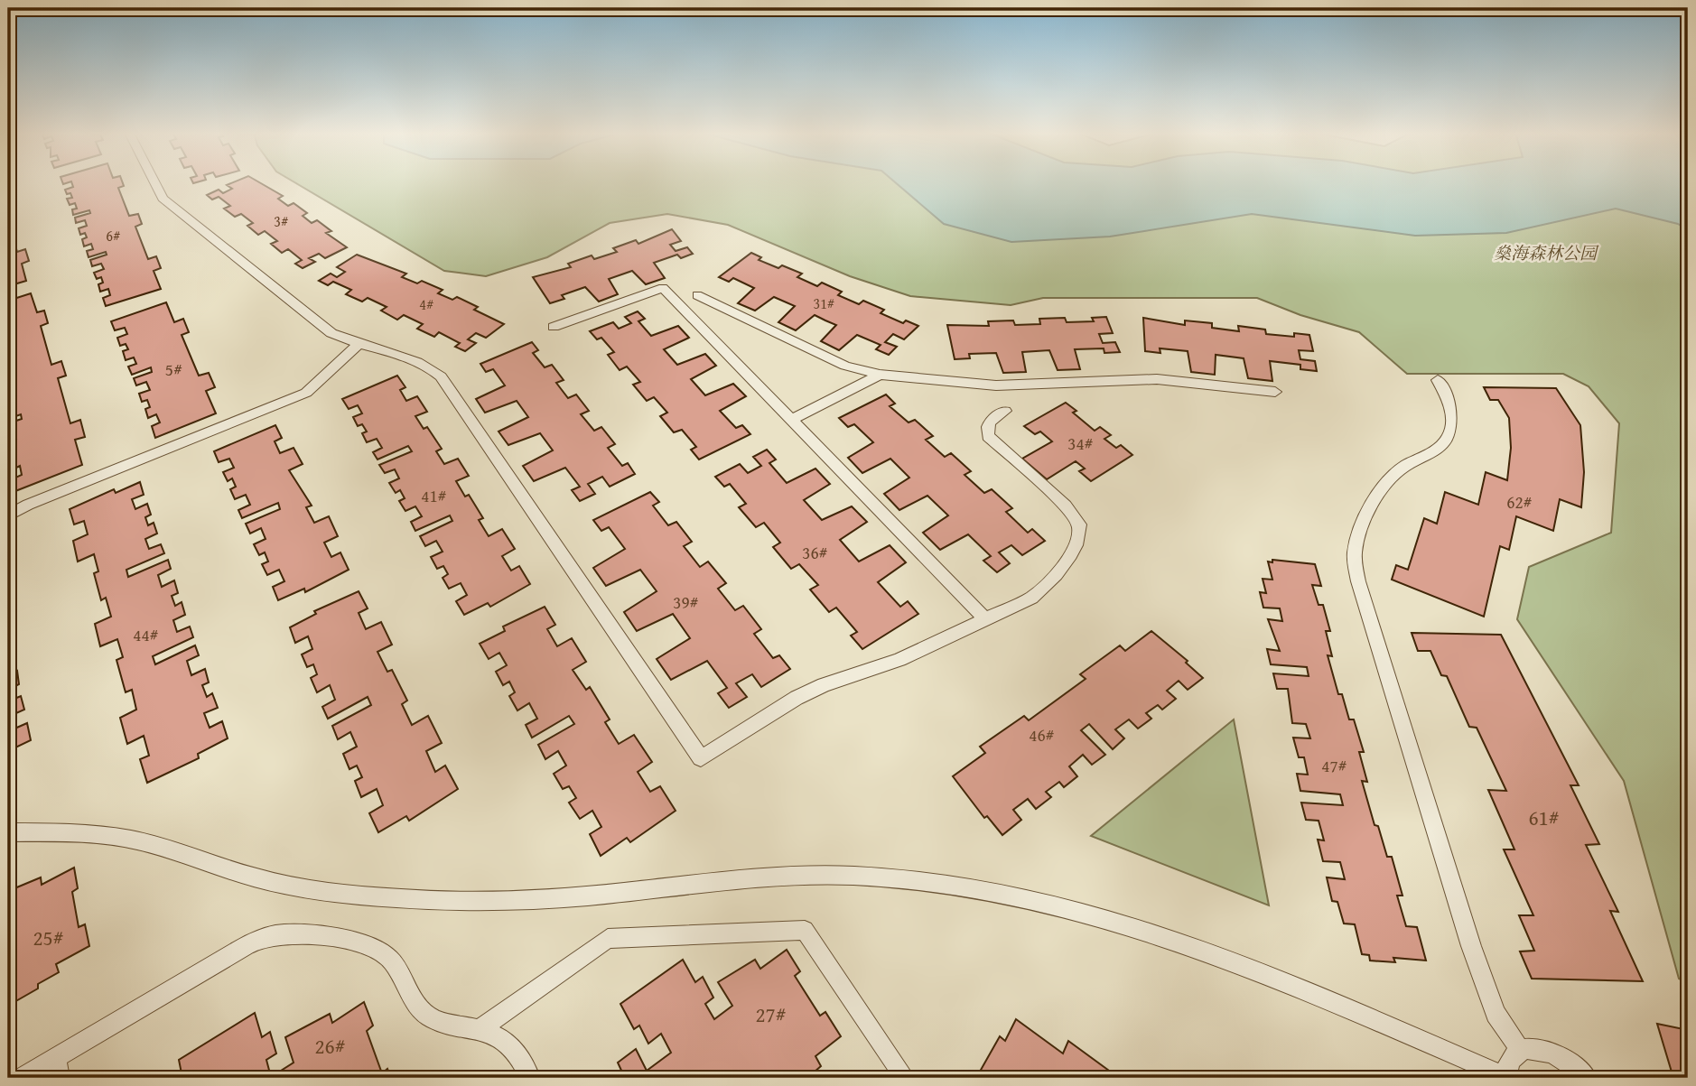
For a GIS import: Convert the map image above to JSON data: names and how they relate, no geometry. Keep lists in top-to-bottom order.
{
  "parks": ["燊海森林公园"],
  "house_numbers": [
    "3#",
    "6#",
    "31#",
    "4#",
    "5#",
    "34#",
    "41#",
    "62#",
    "36#",
    "39#",
    "44#",
    "46#",
    "47#",
    "61#",
    "25#",
    "27#",
    "26#"
  ]
}
